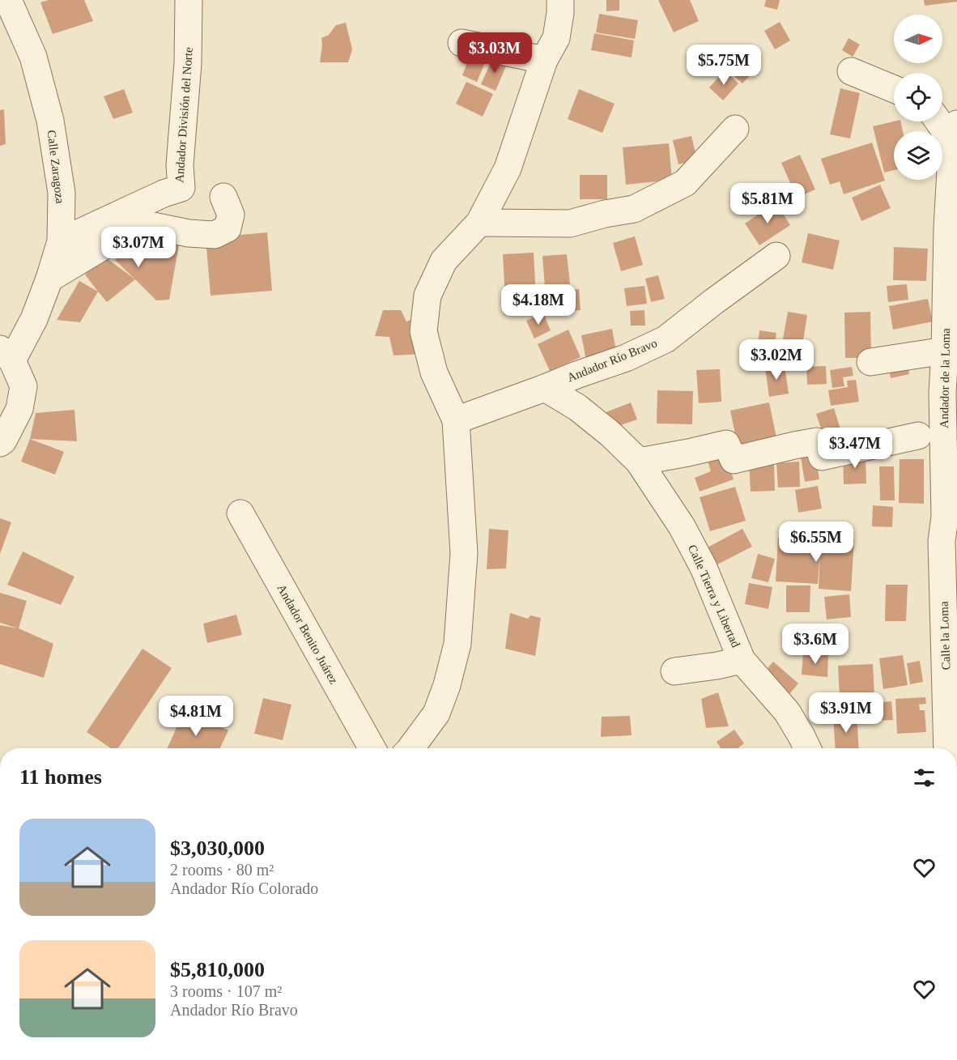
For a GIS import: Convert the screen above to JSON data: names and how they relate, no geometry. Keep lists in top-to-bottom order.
{
  "streets": {
    "street": [
      "Andador División del Norte",
      "Calle Zaragoza",
      "Andador Río Bravo",
      "Andador de la Loma",
      "Calle Tierra y Libertad",
      "Andador Benito Juárez",
      "Calle la Loma"
    ]
  },
  "crossings": [
    ["Andador División del Norte", "Calle Zaragoza"],
    ["Andador Río Bravo", "Calle Tierra y Libertad"],
    ["Andador de la Loma", "Calle la Loma"]
  ],
  "north": "right",
  "page": {
    "price": [
      "$3.03M",
      "$5.75M",
      "$5.81M",
      "$3.07M",
      "$4.18M",
      "$3.02M",
      "$3.47M",
      "$6.55M",
      "$3.6M",
      "$3.91M",
      "$4.81M"
    ],
    "heading": "11 homes",
    "list": [
      {
        "name": "$3,030,000",
        "note": "2 rooms · 80 m² · Andador Río Colorado"
      },
      {
        "name": "$5,810,000",
        "note": "3 rooms · 107 m² · Andador Río Bravo"
      }
    ]
  }
}
